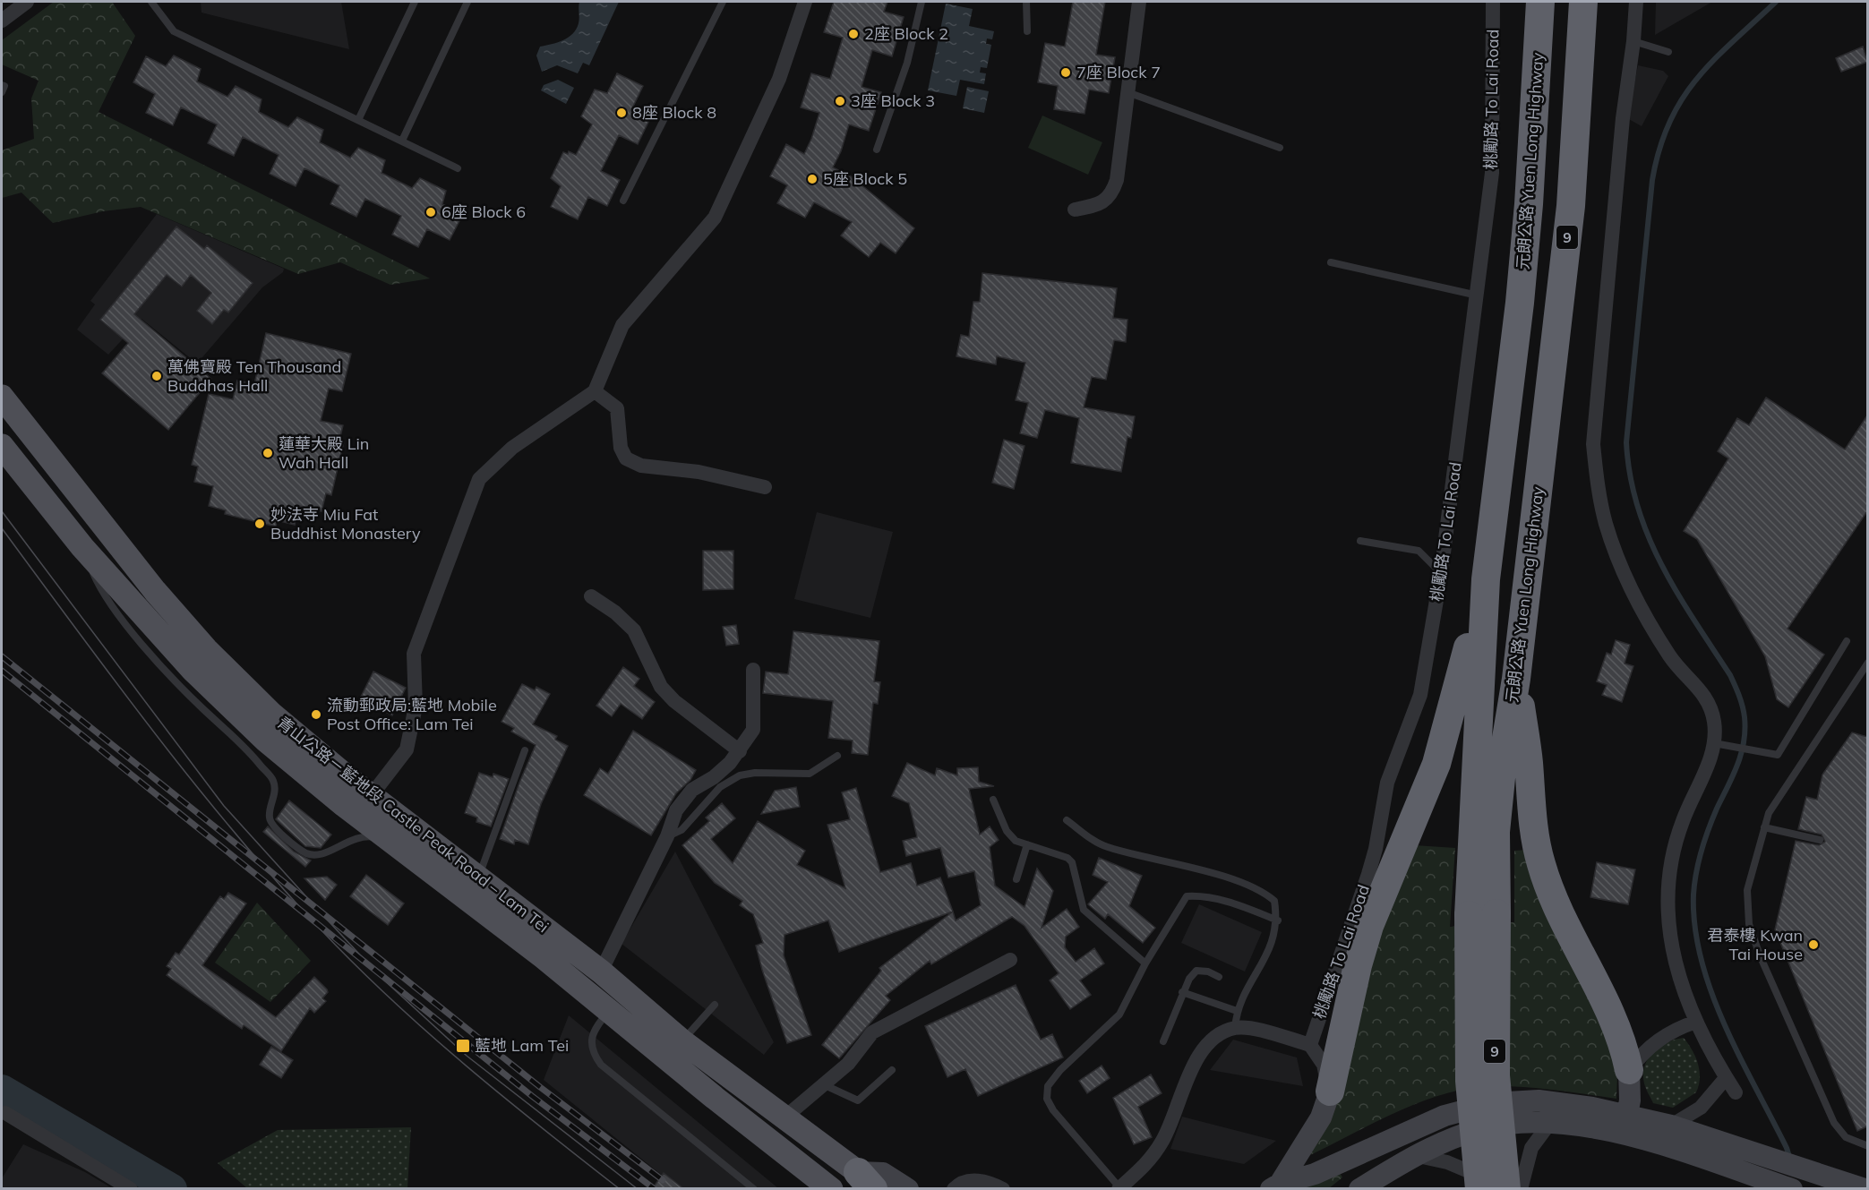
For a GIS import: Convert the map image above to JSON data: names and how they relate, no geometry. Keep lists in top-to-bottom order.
{
  "streets": {
    "highway": ["元朗公路 Yuen Long Highway", "9"],
    "main road": ["青山公路－藍地段 Castle Peak Road – Lam Tei"],
    "street": ["桃勵路 To Lai Road"]
  },
  "crossings": [
    ["元朗公路 Yuen Long Highway", "9"]
  ],
  "places": {
    "other": [
      "2座 Block 2",
      "7座 Block 7",
      "3座 Block 3",
      "8座 Block 8",
      "5座 Block 5",
      "6座 Block 6",
      "萬佛寶殿 Ten Thousand Buddhas Hall",
      "蓮華大殿 Lin Wah Hall",
      "妙法寺 Miu Fat Buddhist Monastery",
      "流動郵政局:藍地 Mobile Post Office: Lam Tei",
      "君泰樓 Kwan Tai House"
    ],
    "transit": ["藍地 Lam Tei"]
  }
}
